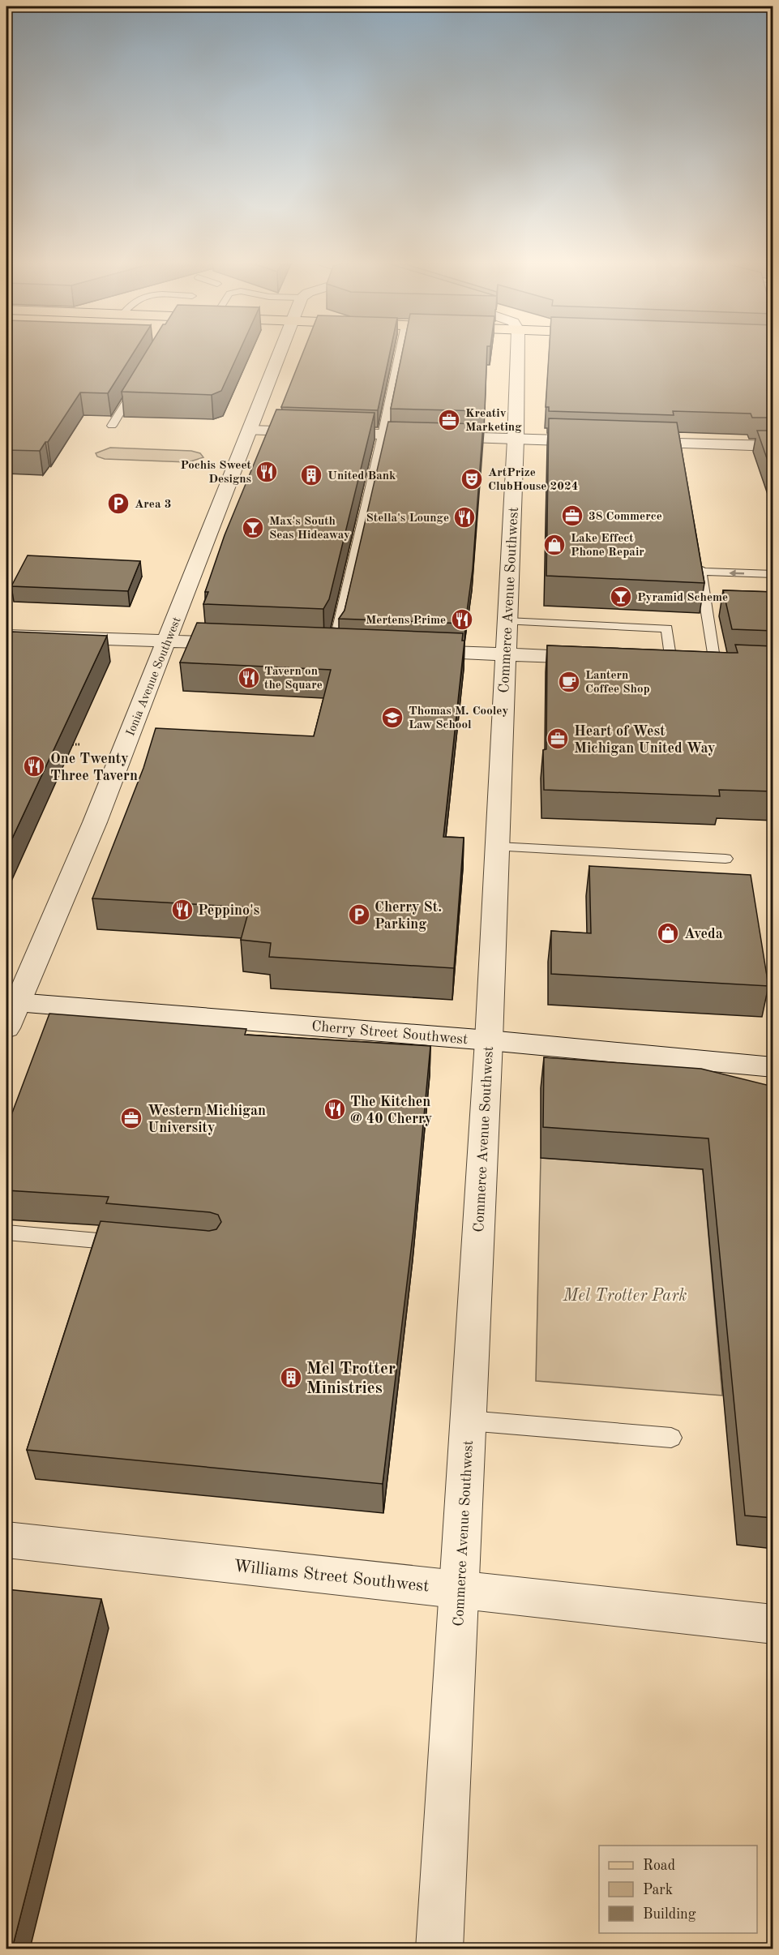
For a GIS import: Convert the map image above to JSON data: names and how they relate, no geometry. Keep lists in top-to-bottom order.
{
  "streets": {
    "street": [
      "Commerce Avenue Southwest",
      "Ionia Avenue Southwest",
      "Cherry Street Southwest",
      "Williams Street Southwest"
    ]
  },
  "crossings": [
    ["Commerce Avenue Southwest", "Cherry Street Southwest"],
    ["Commerce Avenue Southwest", "Williams Street Southwest"],
    ["Ionia Avenue Southwest", "Cherry Street Southwest"]
  ],
  "parks": ["Mel Trotter Park"],
  "places": {
    "office": [
      "Kreativ Marketing",
      "38 Commerce",
      "Heart of West Michigan United Way",
      "Western Michigan University"
    ],
    "restaurant": [
      "Pochis Sweet Designs",
      "Stella's Lounge",
      "Mertens Prime",
      "Tavern on the Square",
      "One Twenty Three Tavern",
      "Peppino's",
      "The Kitchen @ 40 Cherry"
    ],
    "building": ["United Bank", "Mel Trotter Ministries"],
    "theatre": ["ArtPrize ClubHouse 2024"],
    "parking": ["Area 3", "Cherry St. Parking"],
    "bar": ["Max's South Seas Hideaway", "Pyramid Scheme"],
    "shop": ["Lake Effect Phone Repair", "Aveda"],
    "cafe": ["Lantern Coffee Shop"],
    "school or university": ["Thomas M. Cooley Law School"]
  },
  "legend": ["Road", "Park", "Building"]
}
